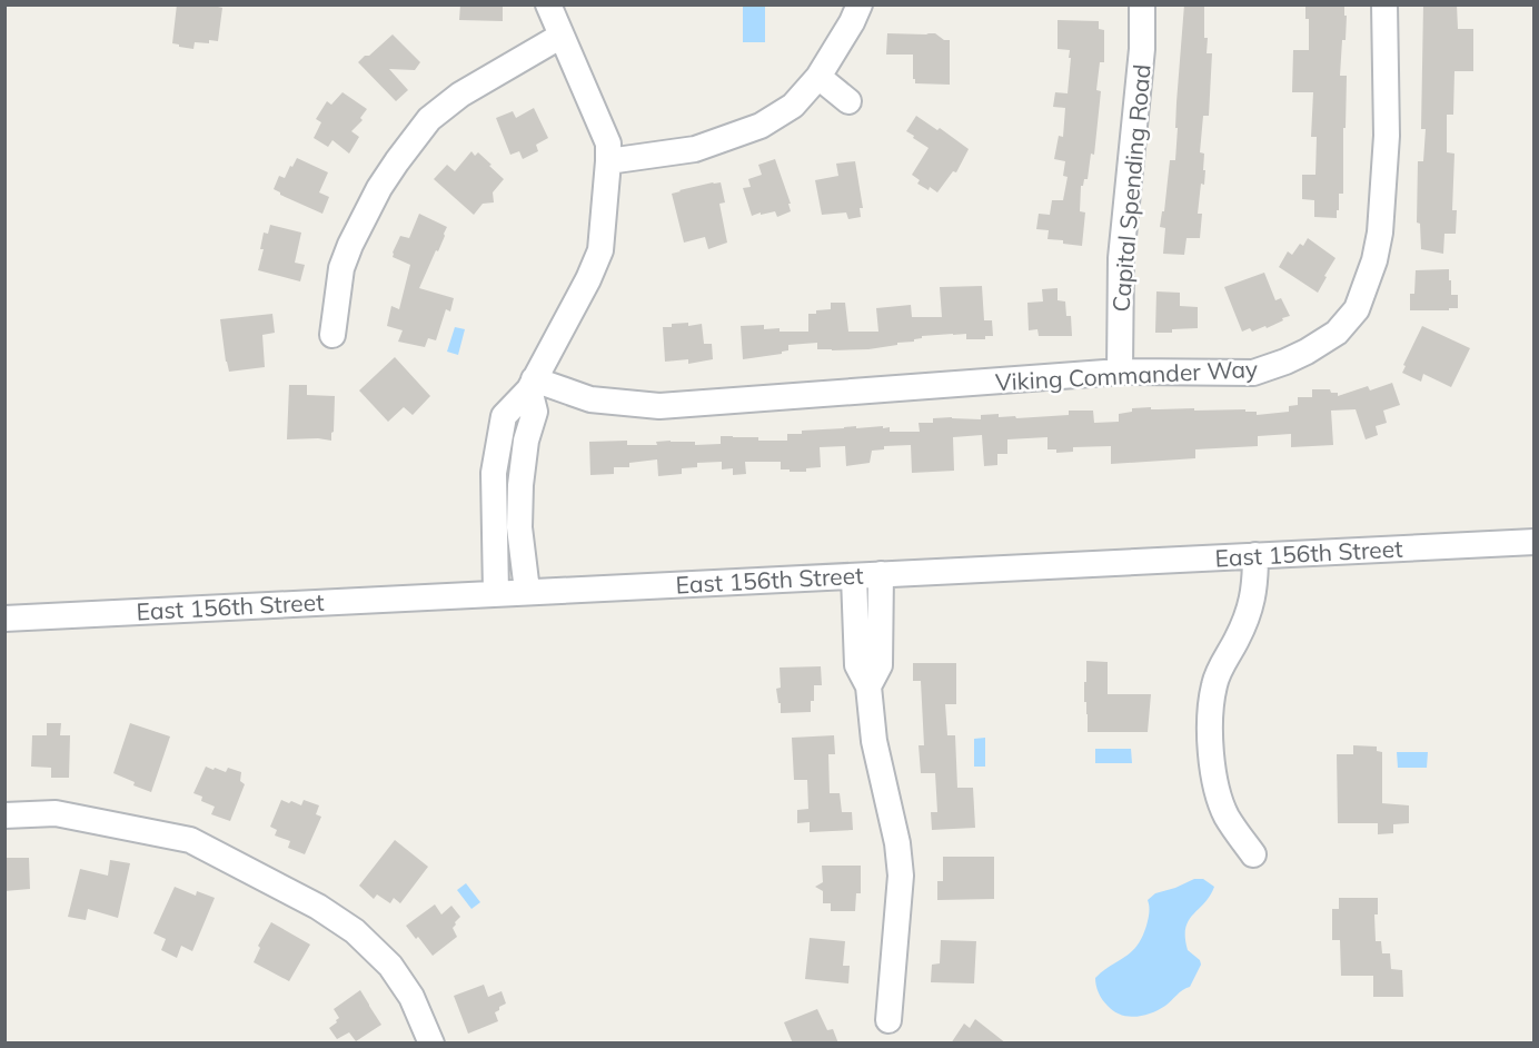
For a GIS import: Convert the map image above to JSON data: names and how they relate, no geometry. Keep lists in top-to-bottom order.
{
  "streets": {
    "street": ["Capital Spending Road", "Viking Commander Way", "East 156th Street"]
  },
  "crossings": [
    ["Capital Spending Road", "Viking Commander Way"]
  ]
}
